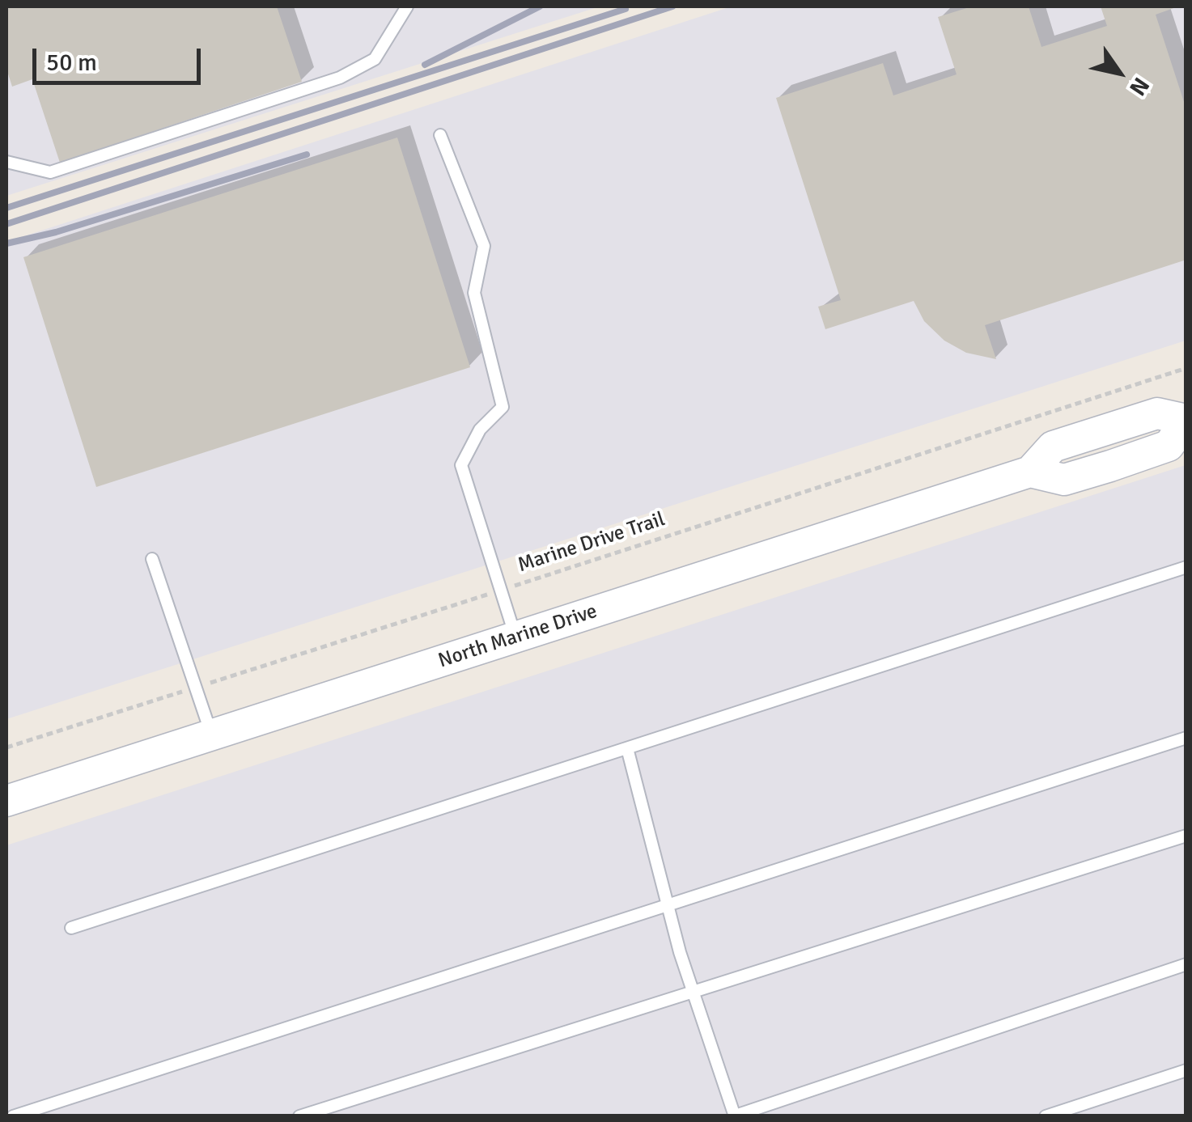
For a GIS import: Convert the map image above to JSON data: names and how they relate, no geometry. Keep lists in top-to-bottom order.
{
  "streets": {
    "main road": ["North Marine Drive"],
    "path": ["Marine Drive Trail"]
  },
  "scale_bar": "50 m",
  "north": "bottom right"
}
